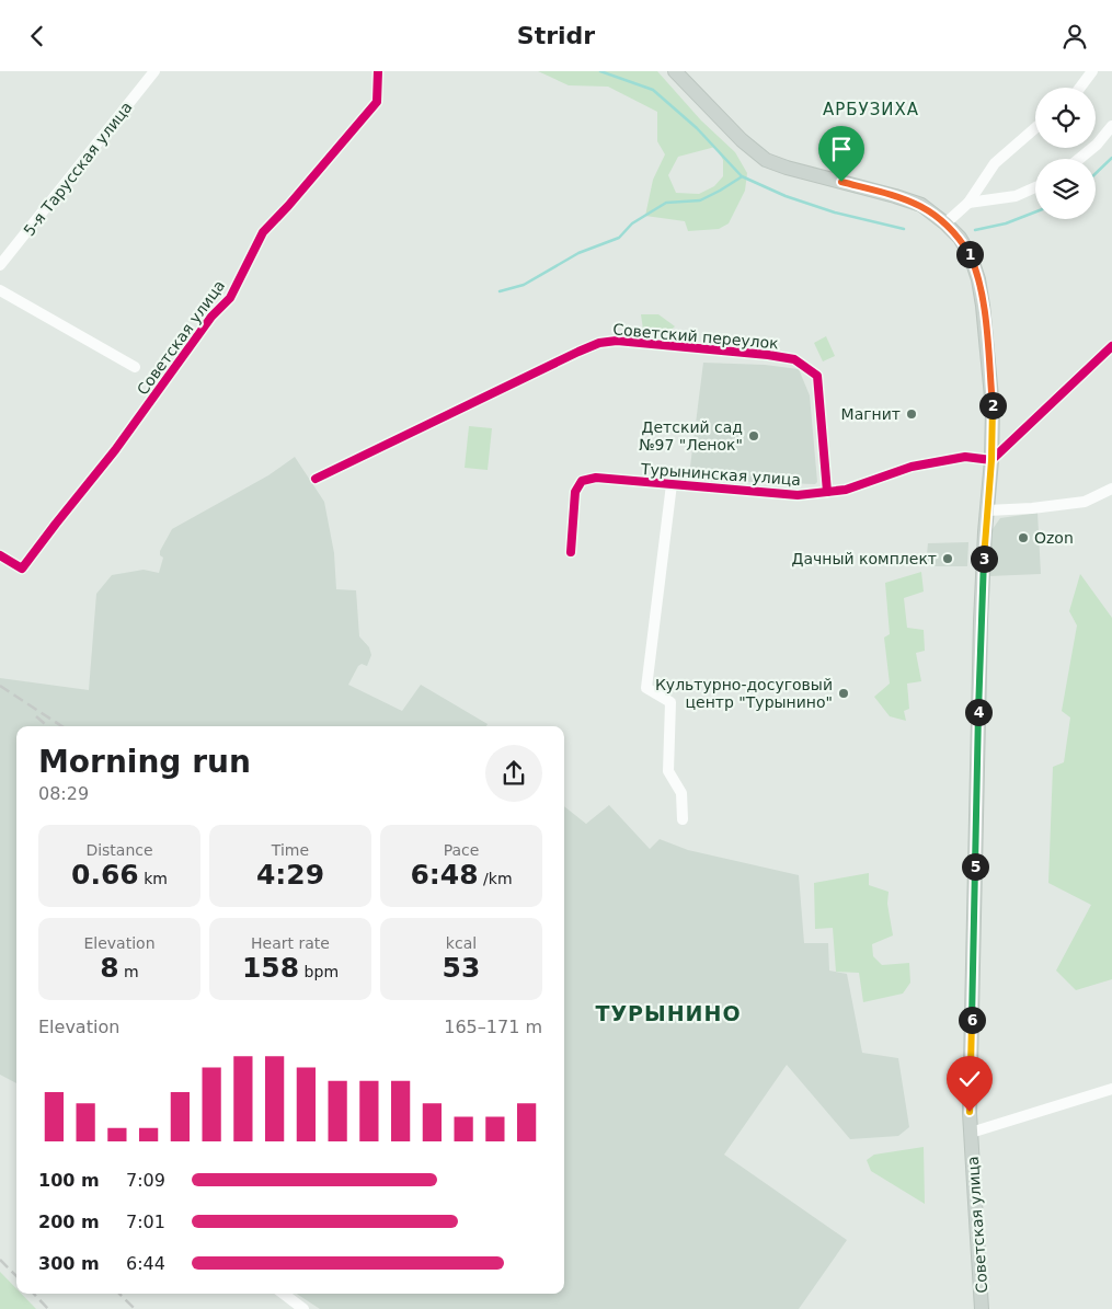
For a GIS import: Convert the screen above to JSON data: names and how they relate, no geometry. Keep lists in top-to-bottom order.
{
  "streets": {
    "main road": ["Советская улица"],
    "street": ["5-я Тарусская улица", "Советский переулок", "Турынинская улица"]
  },
  "crossings": [
    ["Советский переулок", "Турынинская улица"],
    ["Советская улица", "Турынинская улица"]
  ],
  "districts": ["АРБУЗИХА", "ТУРЫНИНО"],
  "places": [
    "Магнит",
    "Детский сад №97 \"Ленок\"",
    "Ozon",
    "Дачный комплект",
    "Культурно-досуговый центр \"Турынино\""
  ],
  "page": {
    "header": "Stridr",
    "pins": [
      "1",
      "2",
      "3",
      "4",
      "5",
      "6"
    ],
    "heading": ["Morning run", "08:29"],
    "stats": [
      ["Distance", "0.66 km"],
      ["Time", "4:29"],
      ["Pace", "6:48 /km"],
      ["Elevation", "8 m"],
      ["Heart rate", "158 bpm"],
      ["kcal", "53"]
    ],
    "chart": ["Elevation", "165–171 m"],
    "list": [
      {
        "name": "100 m",
        "note": "7:09"
      },
      {
        "name": "200 m",
        "note": "7:01"
      },
      {
        "name": "300 m",
        "note": "6:44"
      }
    ]
  }
}
